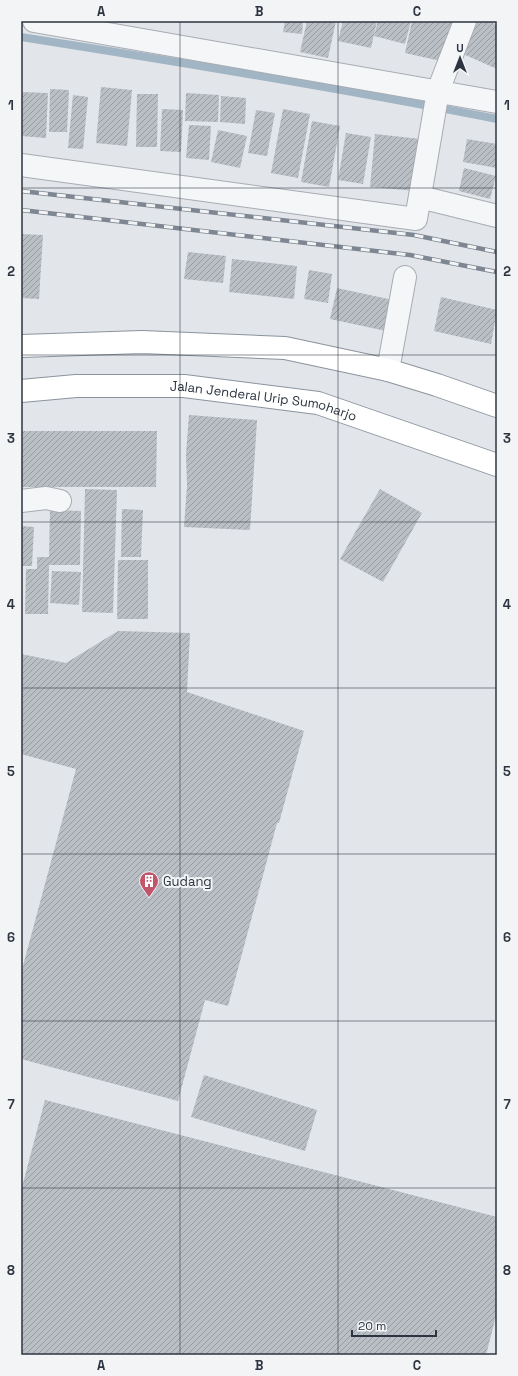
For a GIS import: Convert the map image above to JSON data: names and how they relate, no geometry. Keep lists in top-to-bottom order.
{
  "streets": {
    "highway": ["Jalan Jenderal Urip Sumoharjo"]
  },
  "places": {
    "building": ["Gudang"]
  },
  "scale_bar": "20 m",
  "north": "top",
  "grid": {
    "columns": ["A", "B", "C"],
    "rows": [
      "1",
      "2",
      "3",
      "4",
      "5",
      "6",
      "7",
      "8"
    ]
  }
}
